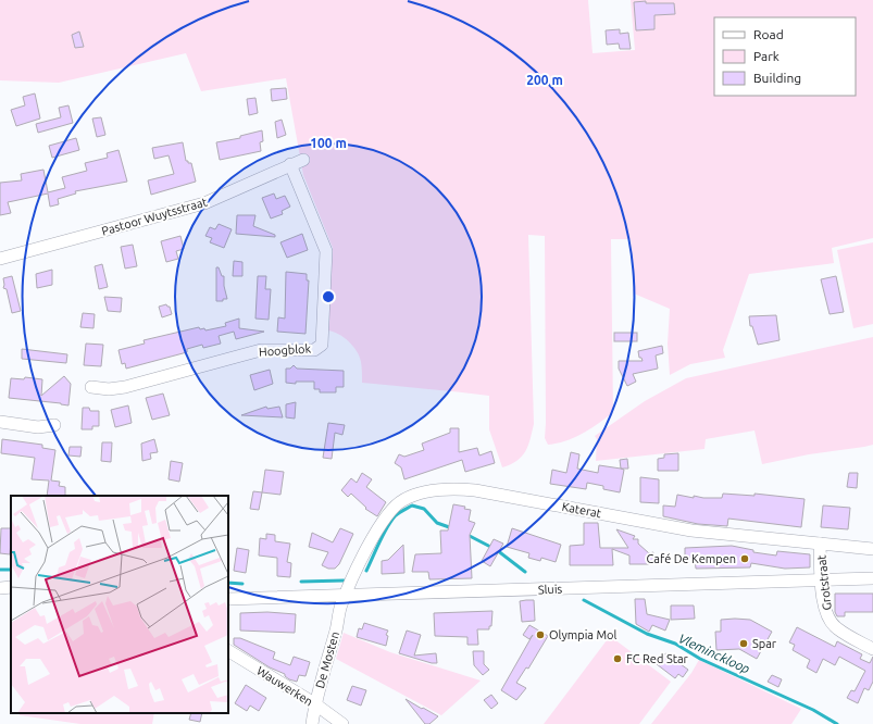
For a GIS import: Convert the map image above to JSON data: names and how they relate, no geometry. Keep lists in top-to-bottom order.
{
  "streets": {
    "street": [
      "Pastoor Wuytsstraat",
      "Hoogblok",
      "Katerat",
      "Grotstraat",
      "Sluis",
      "De Mosten",
      "Wauwerken"
    ]
  },
  "crossings": [
    ["Pastoor Wuytsstraat", "Hoogblok"],
    ["Katerat", "Grotstraat"],
    ["Katerat", "Sluis"],
    ["Katerat", "De Mosten"],
    ["Grotstraat", "Sluis"],
    ["Sluis", "De Mosten"],
    ["De Mosten", "Wauwerken"]
  ],
  "water": ["Vleminckloop"],
  "places": [
    "Café De Kempen",
    "Olympia Mol",
    "Spar",
    "FC Red Star"
  ],
  "legend": ["Road", "Park", "Building"],
  "rings": ["200 m", "100 m"]
}
